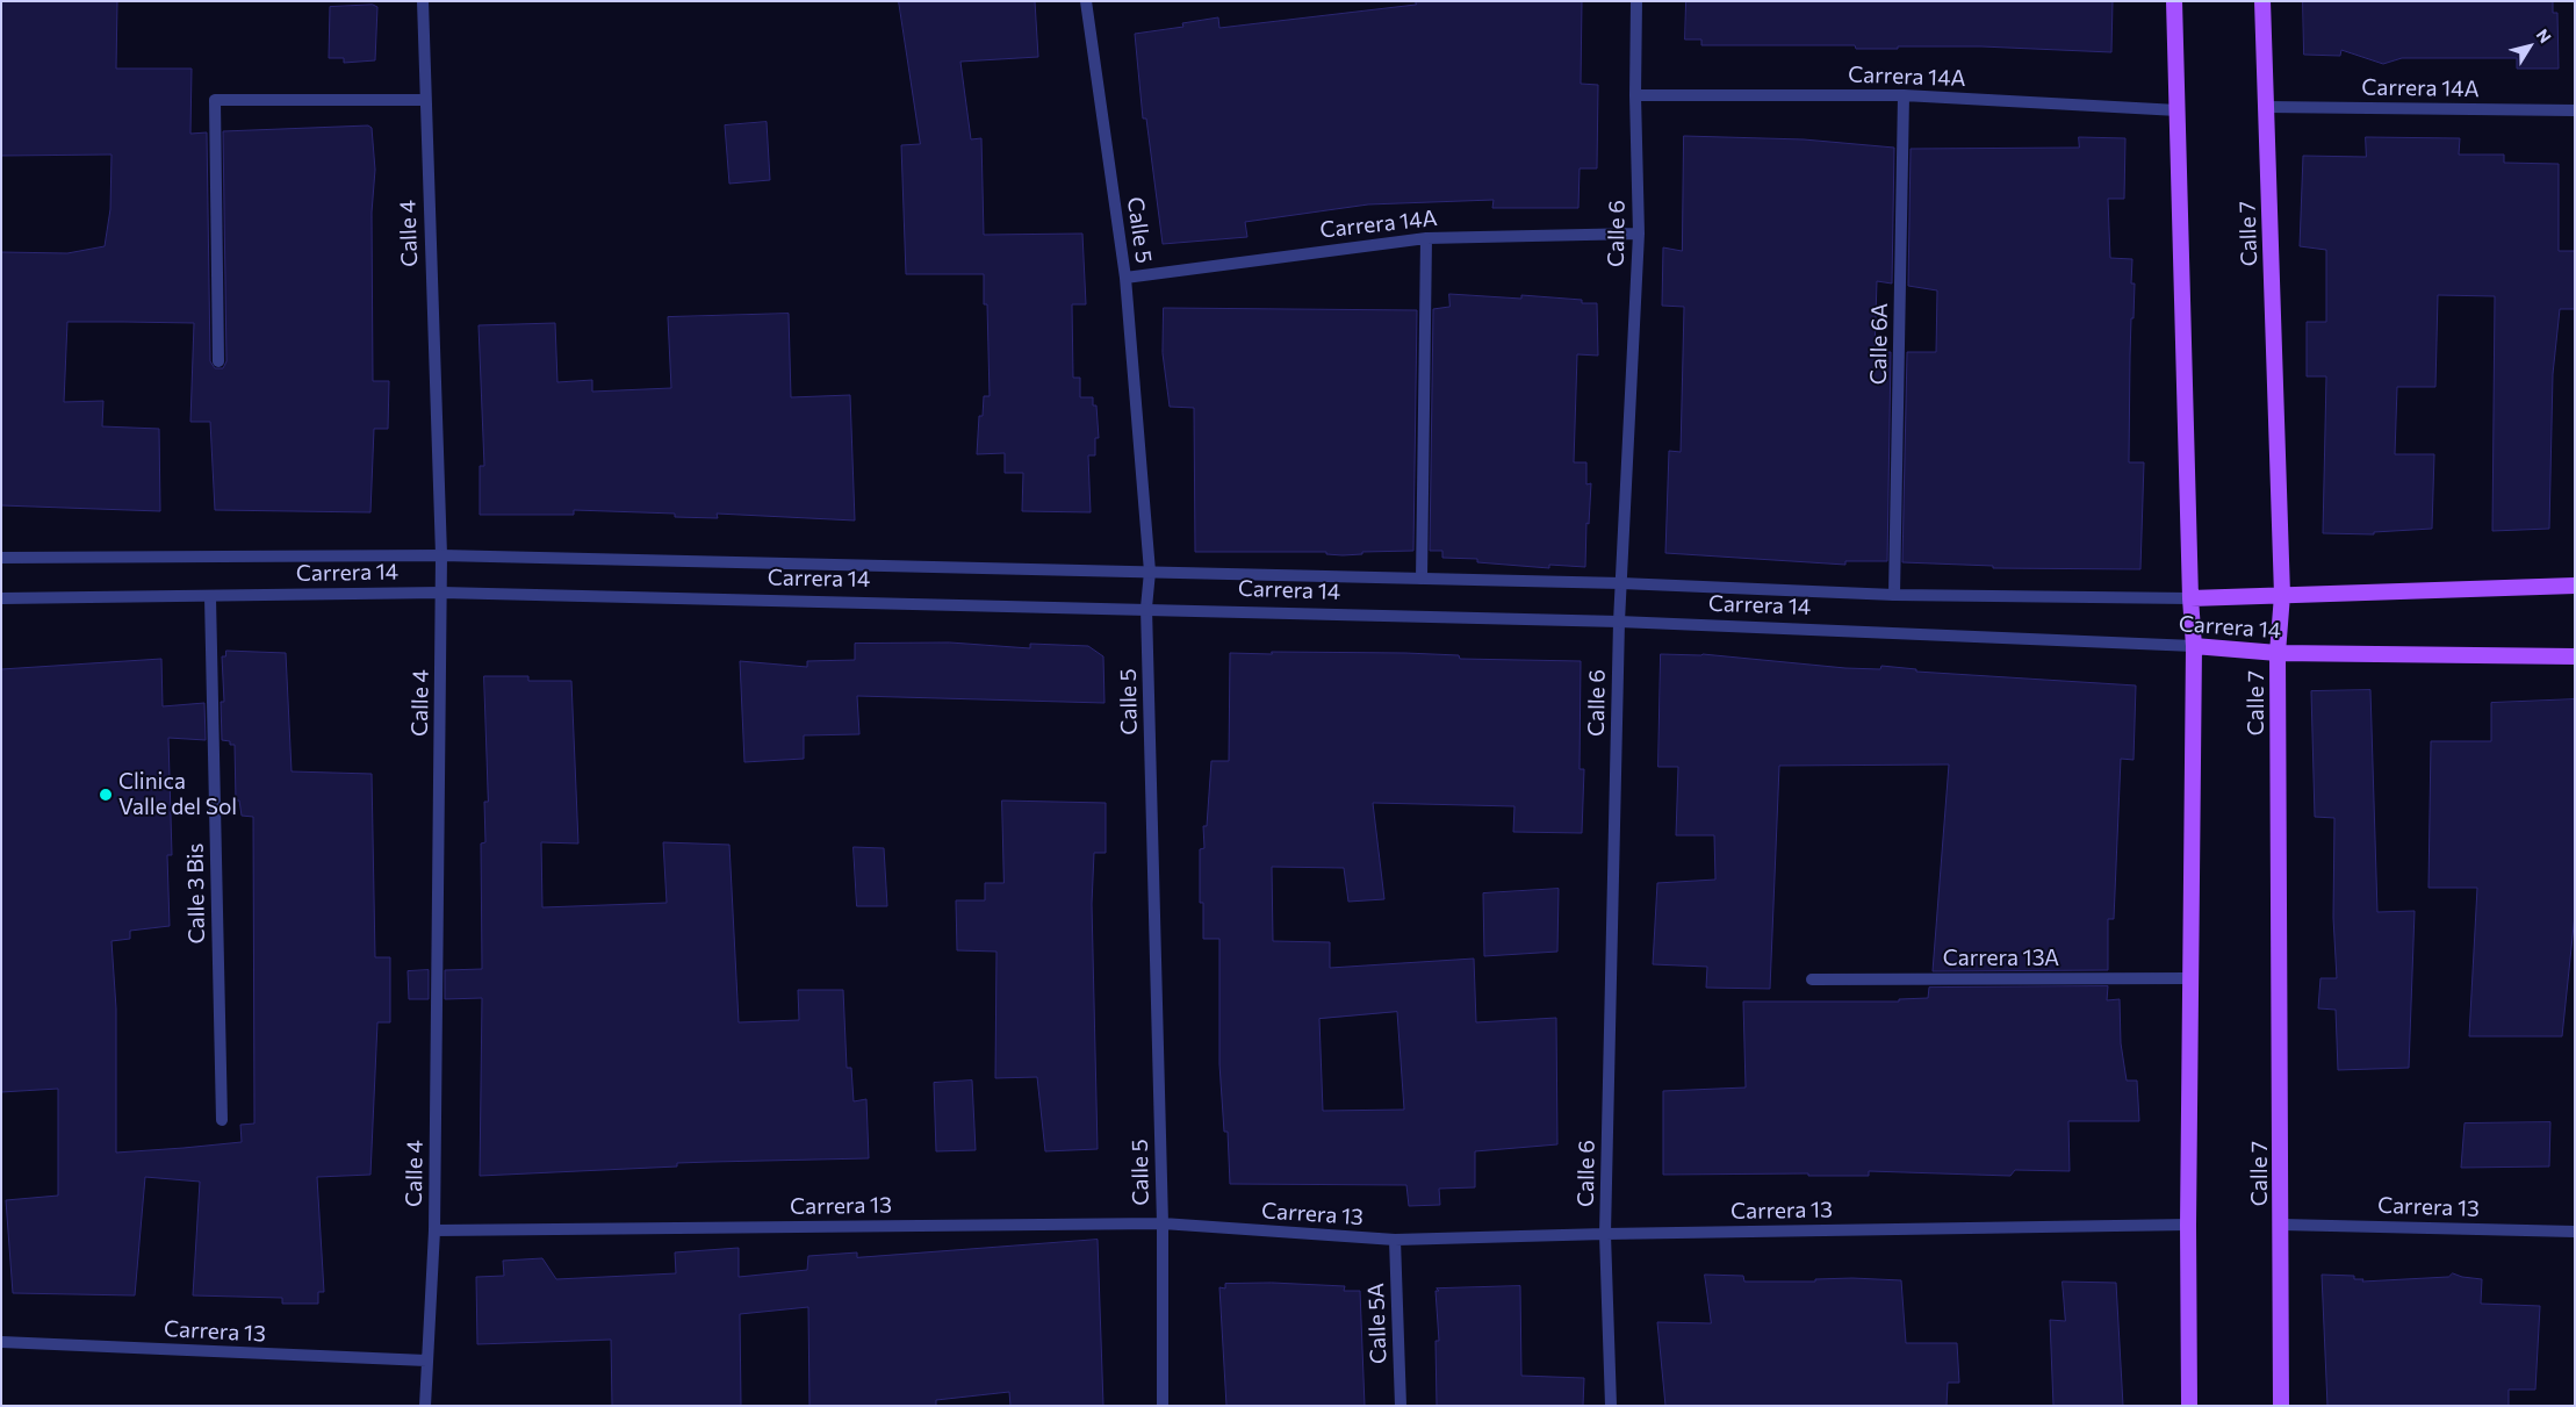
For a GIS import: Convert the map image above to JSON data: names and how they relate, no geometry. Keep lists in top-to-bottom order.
{
  "streets": {
    "main road": ["Calle 7", "Carrera 14"],
    "street": [
      "Carrera 14A",
      "Calle 5",
      "Calle 4",
      "Calle 6",
      "Calle 6A",
      "Calle 3 Bis",
      "Carrera 13A",
      "Carrera 13",
      "Calle 5A"
    ]
  },
  "crossings": [
    ["Carrera 14A", "Calle 5"],
    ["Carrera 14A", "Calle 6"],
    ["Carrera 14A", "Calle 7"],
    ["Carrera 14A", "Calle 6A"],
    ["Calle 5", "Carrera 14"],
    ["Calle 5", "Carrera 13"],
    ["Calle 4", "Carrera 14"],
    ["Calle 4", "Carrera 13"],
    ["Calle 6", "Carrera 14"],
    ["Calle 6", "Carrera 13"],
    ["Calle 7", "Carrera 14"],
    ["Calle 7", "Carrera 13"],
    ["Calle 6A", "Carrera 14"],
    ["Carrera 14", "Calle 3 Bis"],
    ["Carrera 13", "Calle 5A"]
  ],
  "places": ["Clinica Valle del Sol"],
  "north": "top right"
}
